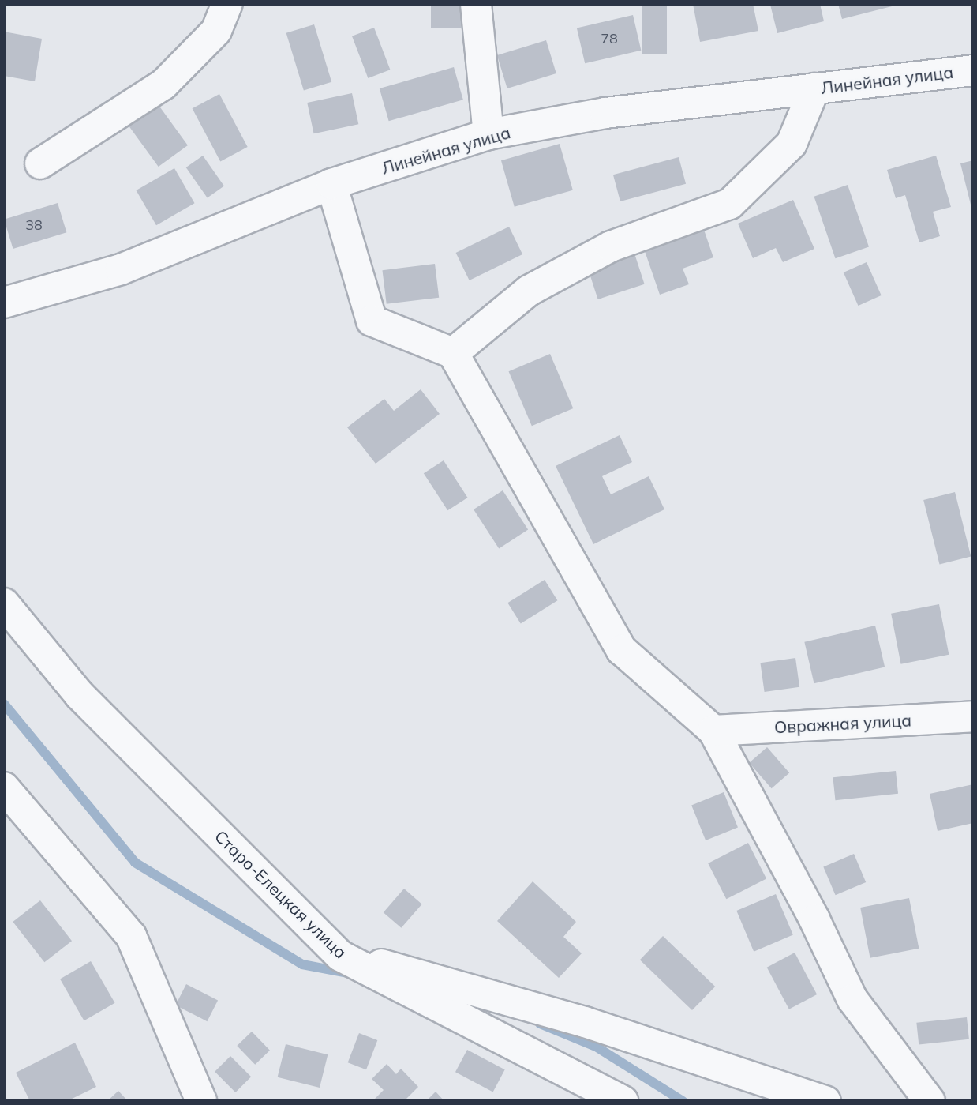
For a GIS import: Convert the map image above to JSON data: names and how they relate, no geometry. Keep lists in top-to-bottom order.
{
  "streets": {
    "street": ["Линейная улица", "Овражная улица", "Старо-Елецкая улица"]
  },
  "house_numbers": ["78", "38"]
}
